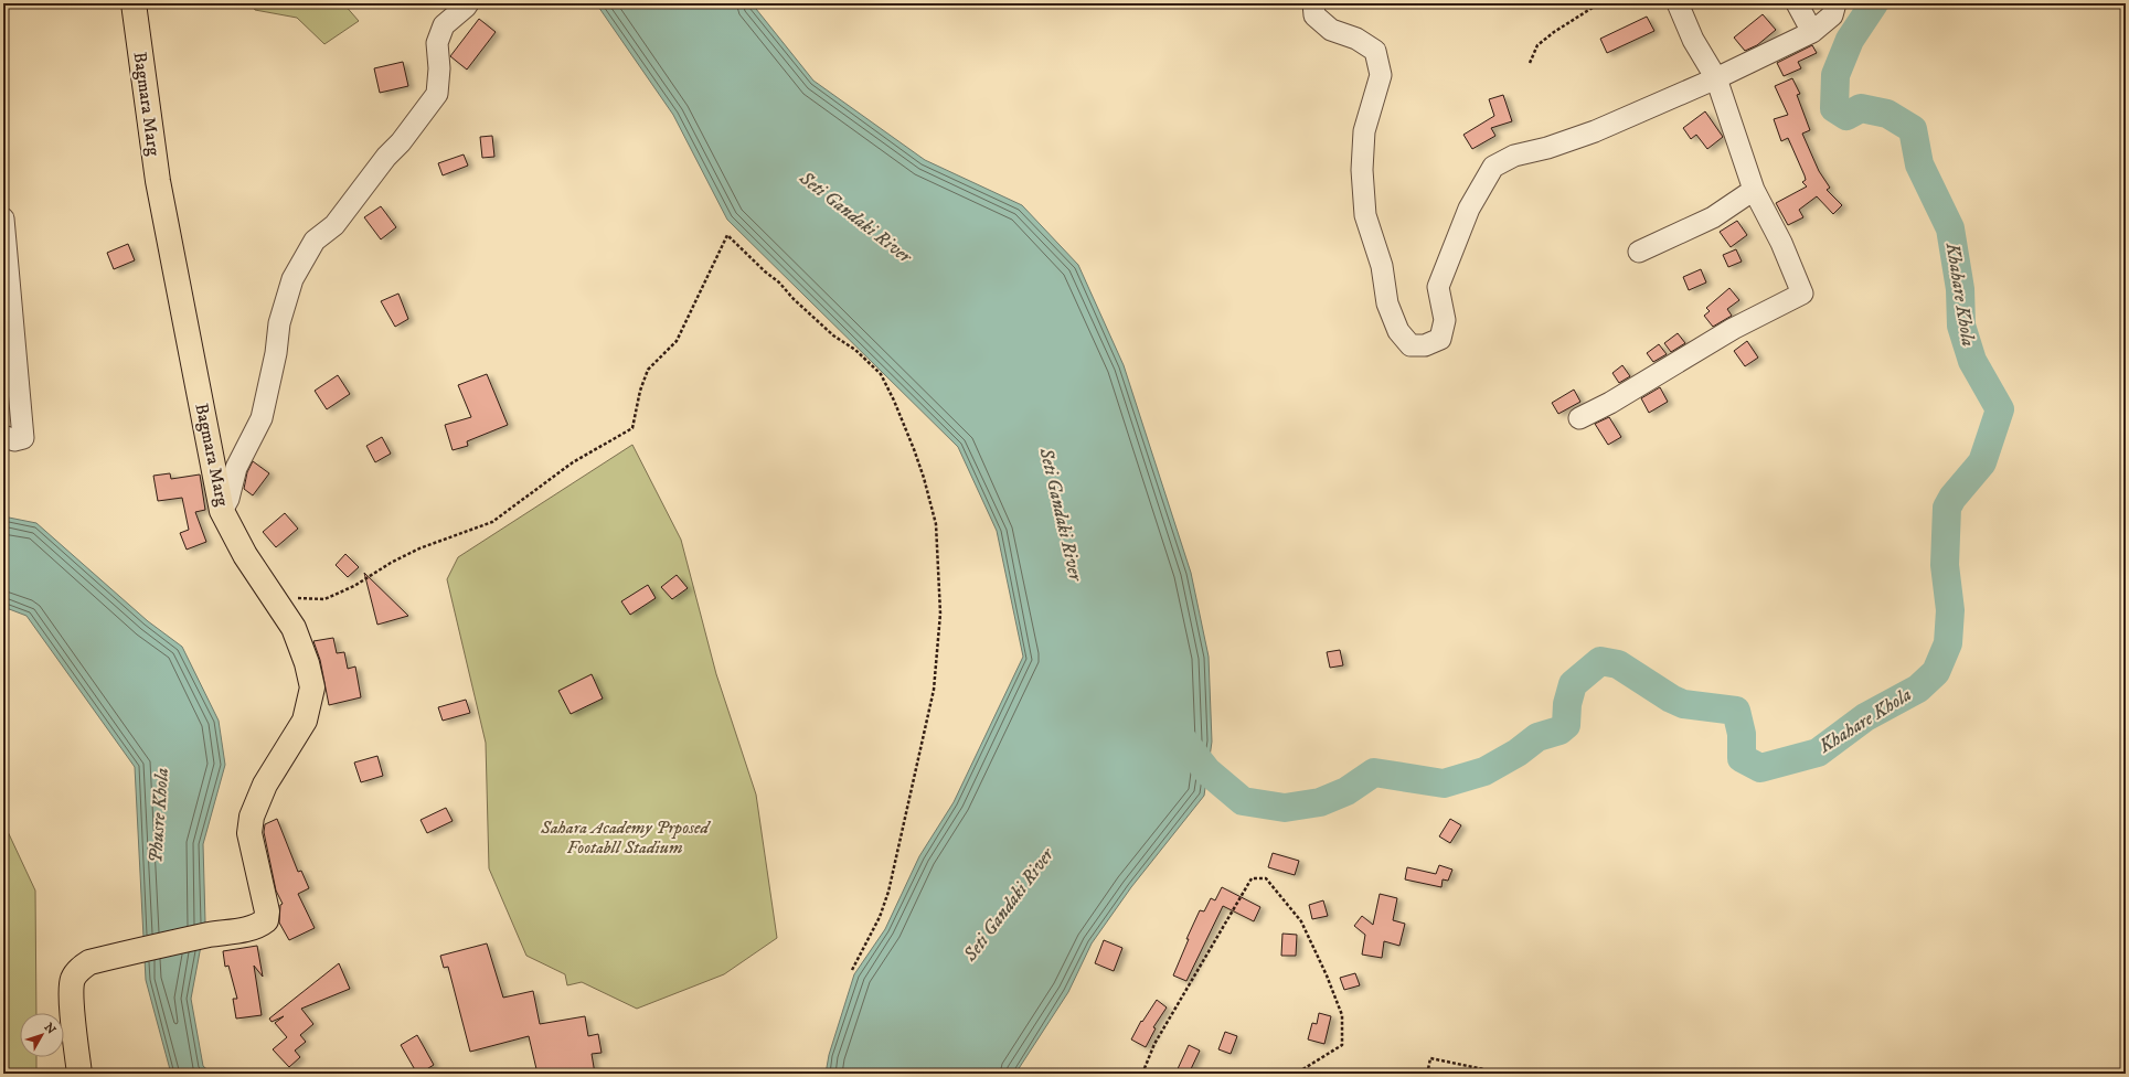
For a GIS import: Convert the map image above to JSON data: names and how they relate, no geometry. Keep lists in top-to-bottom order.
{
  "streets": {
    "main road": ["Bagmara Marg"]
  },
  "water": ["Seti Gandaki River", "Khahare Khola", "Phusre Khola"],
  "parks": ["Sahara Academy Prposed Footabll Stadium"],
  "north": "top right"
}
